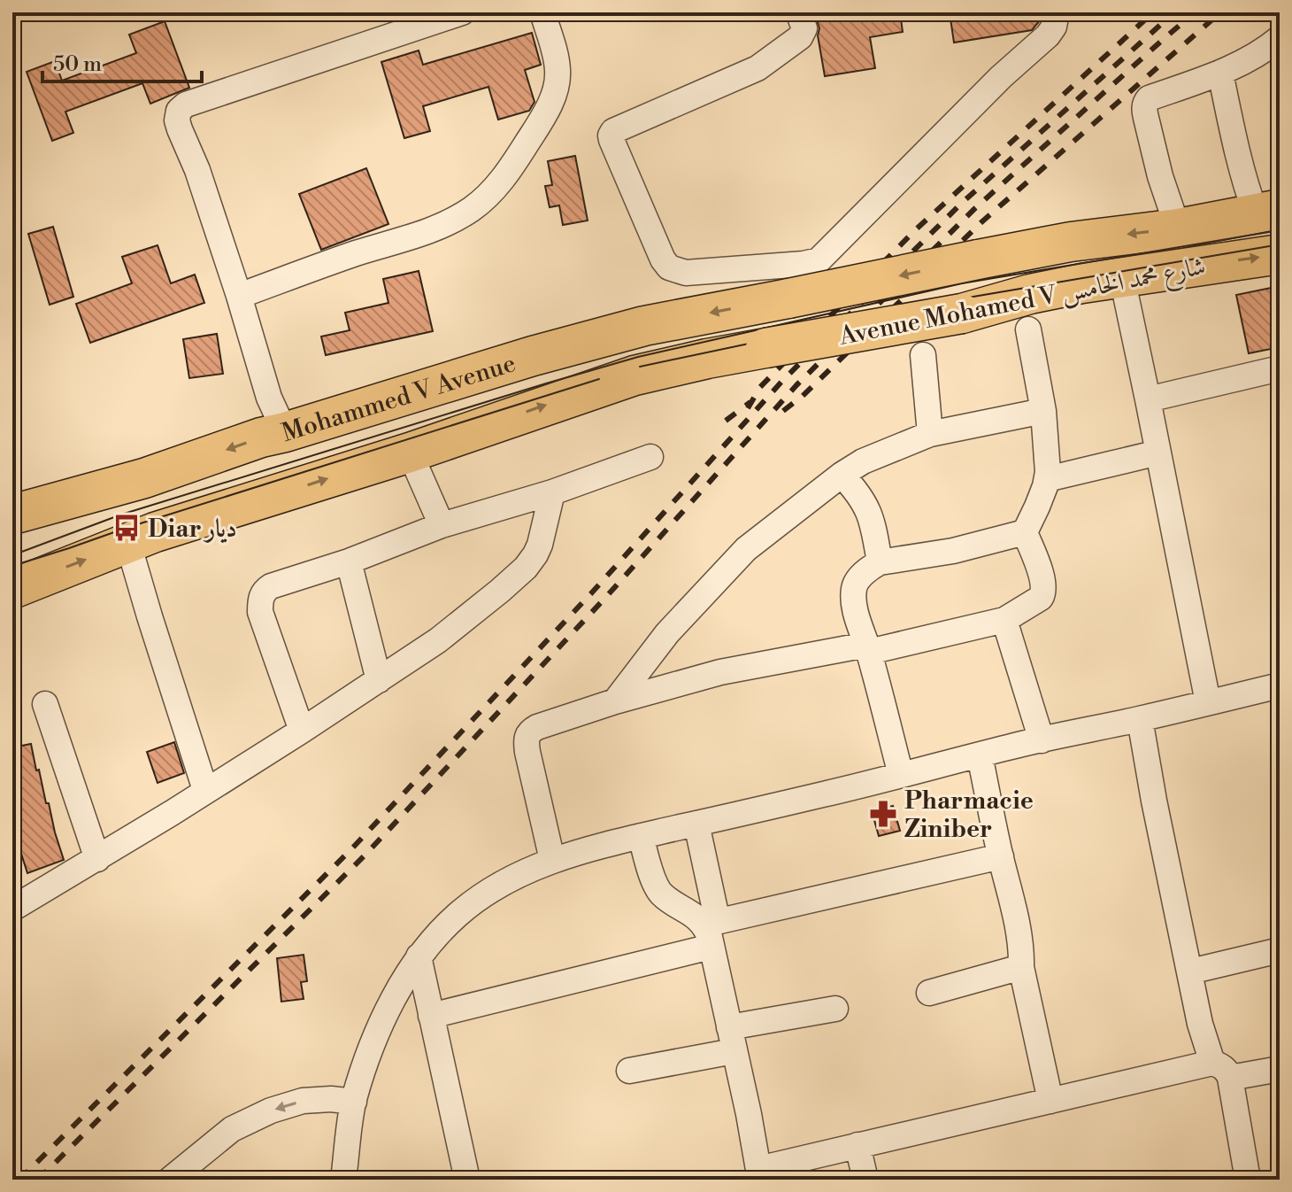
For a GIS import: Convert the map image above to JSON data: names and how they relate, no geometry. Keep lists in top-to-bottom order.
{
  "streets": {
    "main road": ["Avenue Mohamed V شارع محمد الخامس", "Mohammed V Avenue"]
  },
  "crossings": [
    ["Avenue Mohamed V شارع محمد الخامس", "Mohammed V Avenue"]
  ],
  "places": {
    "bus stop": ["Diar ديار"],
    "pharmacy": ["Pharmacie Ziniber"]
  },
  "scale_bar": "50 m"
}
